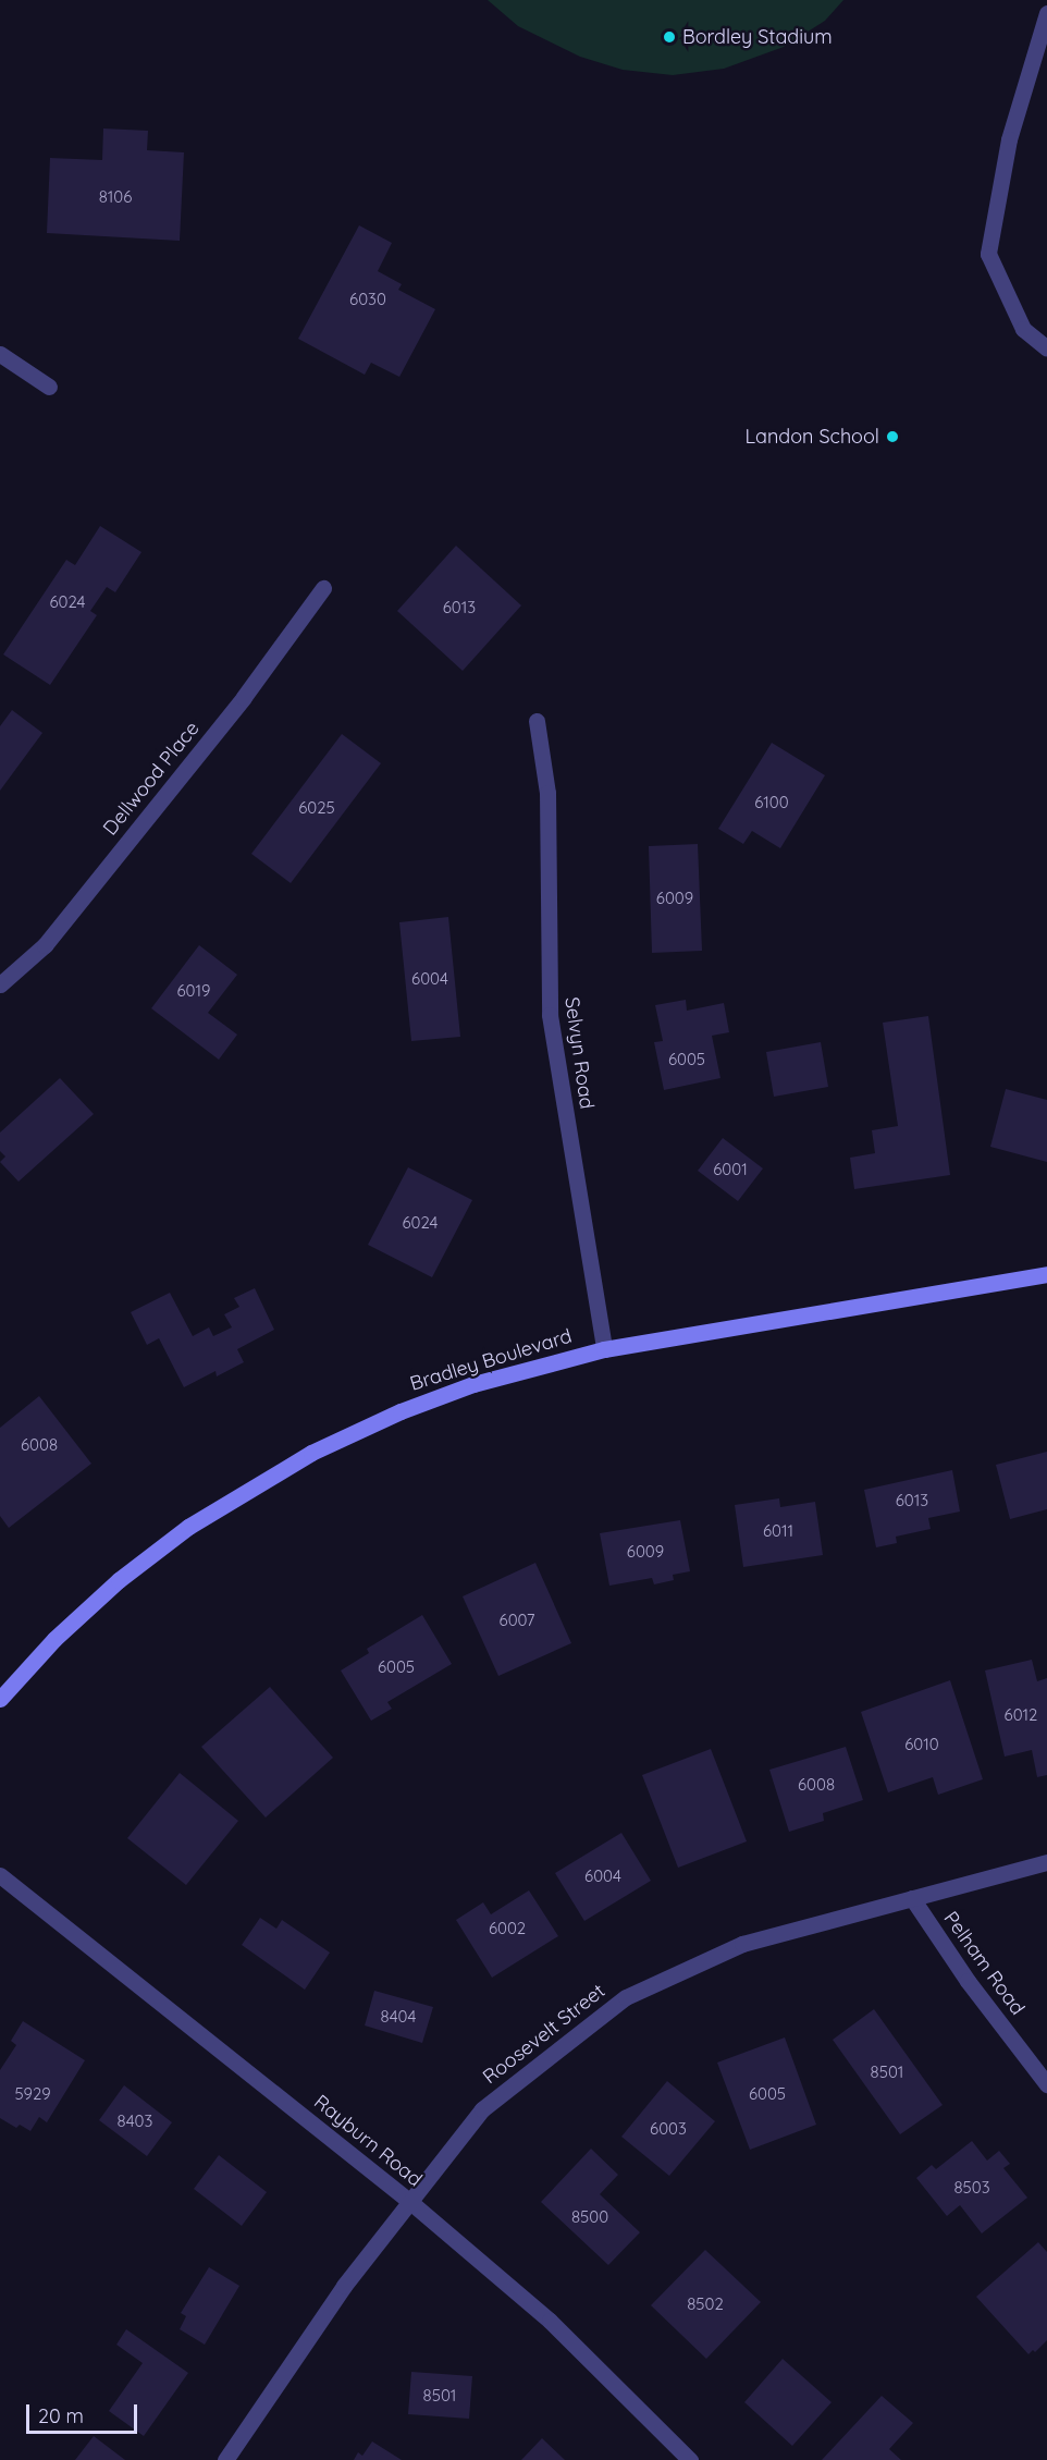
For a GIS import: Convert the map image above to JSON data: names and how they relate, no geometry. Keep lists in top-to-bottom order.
{
  "streets": {
    "main road": ["Bradley Boulevard"],
    "street": [
      "Dellwood Place",
      "Selvyn Road",
      "Pelham Road",
      "Roosevelt Street",
      "Rayburn Road"
    ]
  },
  "crossings": [
    ["Selvyn Road", "Bradley Boulevard"],
    ["Pelham Road", "Roosevelt Street"],
    ["Roosevelt Street", "Rayburn Road"]
  ],
  "places": ["Bordley Stadium", "Landon School"],
  "house_numbers": [
    "8106",
    "6030",
    "6024",
    "6013",
    "6100",
    "6025",
    "6009",
    "6004",
    "6019",
    "6005",
    "6001",
    "6024",
    "6008",
    "6013",
    "6011",
    "6009",
    "6007",
    "6005",
    "6012",
    "6010",
    "6008",
    "6004",
    "6002",
    "8404",
    "8501",
    "5929",
    "6005",
    "8403",
    "6003",
    "8503",
    "8500",
    "8502",
    "8501"
  ],
  "scale_bar": "20 m"
}
